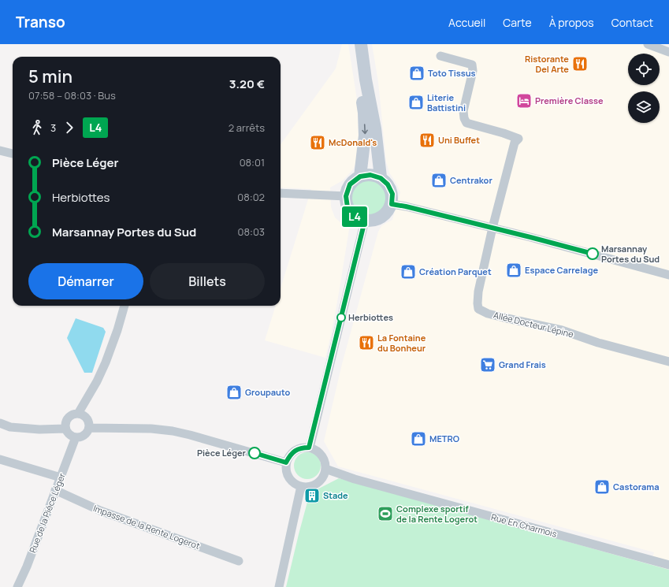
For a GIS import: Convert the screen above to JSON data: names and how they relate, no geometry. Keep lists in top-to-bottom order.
{
  "streets": {
    "street": [
      "Allée Docteur Lépine",
      "Rue de la Pièce Léger",
      "Rue En Charmois",
      "Impasse de la Rente Logerot"
    ]
  },
  "crossings": [
    ["Rue de la Pièce Léger", "Impasse de la Rente Logerot"]
  ],
  "places": {
    "restaurant": [
      "Ristorante Del Arte",
      "Uni Buffet",
      "McDonald's",
      "La Fontaine du Bonheur"
    ],
    "shop": [
      "Toto Tissus",
      "Literie Battistini",
      "Centrakor",
      "Espace Carrelage",
      "Création Parquet",
      "Groupauto",
      "METRO",
      "Castorama"
    ],
    "hotel": ["Première Classe"],
    "other": ["Marsannay Portes du Sud", "Herbiottes", "Pièce Léger"],
    "supermarket": ["Grand Frais"],
    "building": ["Stade"],
    "sports": ["Complexe sportif de la Rente Logerot"]
  },
  "lines": ["bus line L4"],
  "page": {
    "header": "Transo",
    "nav": [
      "Accueil",
      "Carte",
      "À propos",
      "Contact"
    ],
    "on_map": "L4",
    "heading": ["5 min", "07:58 – 08:03 · Bus", "3.20 €"],
    "legs": ["3", "L4", "2 arrêts"],
    "list": [
      {
        "name": "Pièce Léger",
        "value": "08:01"
      },
      {
        "name": "Herbiottes",
        "value": "08:02"
      },
      {
        "name": "Marsannay Portes du Sud",
        "value": "08:03"
      }
    ],
    "buttons": ["Démarrer", "Billets"]
  }
}
